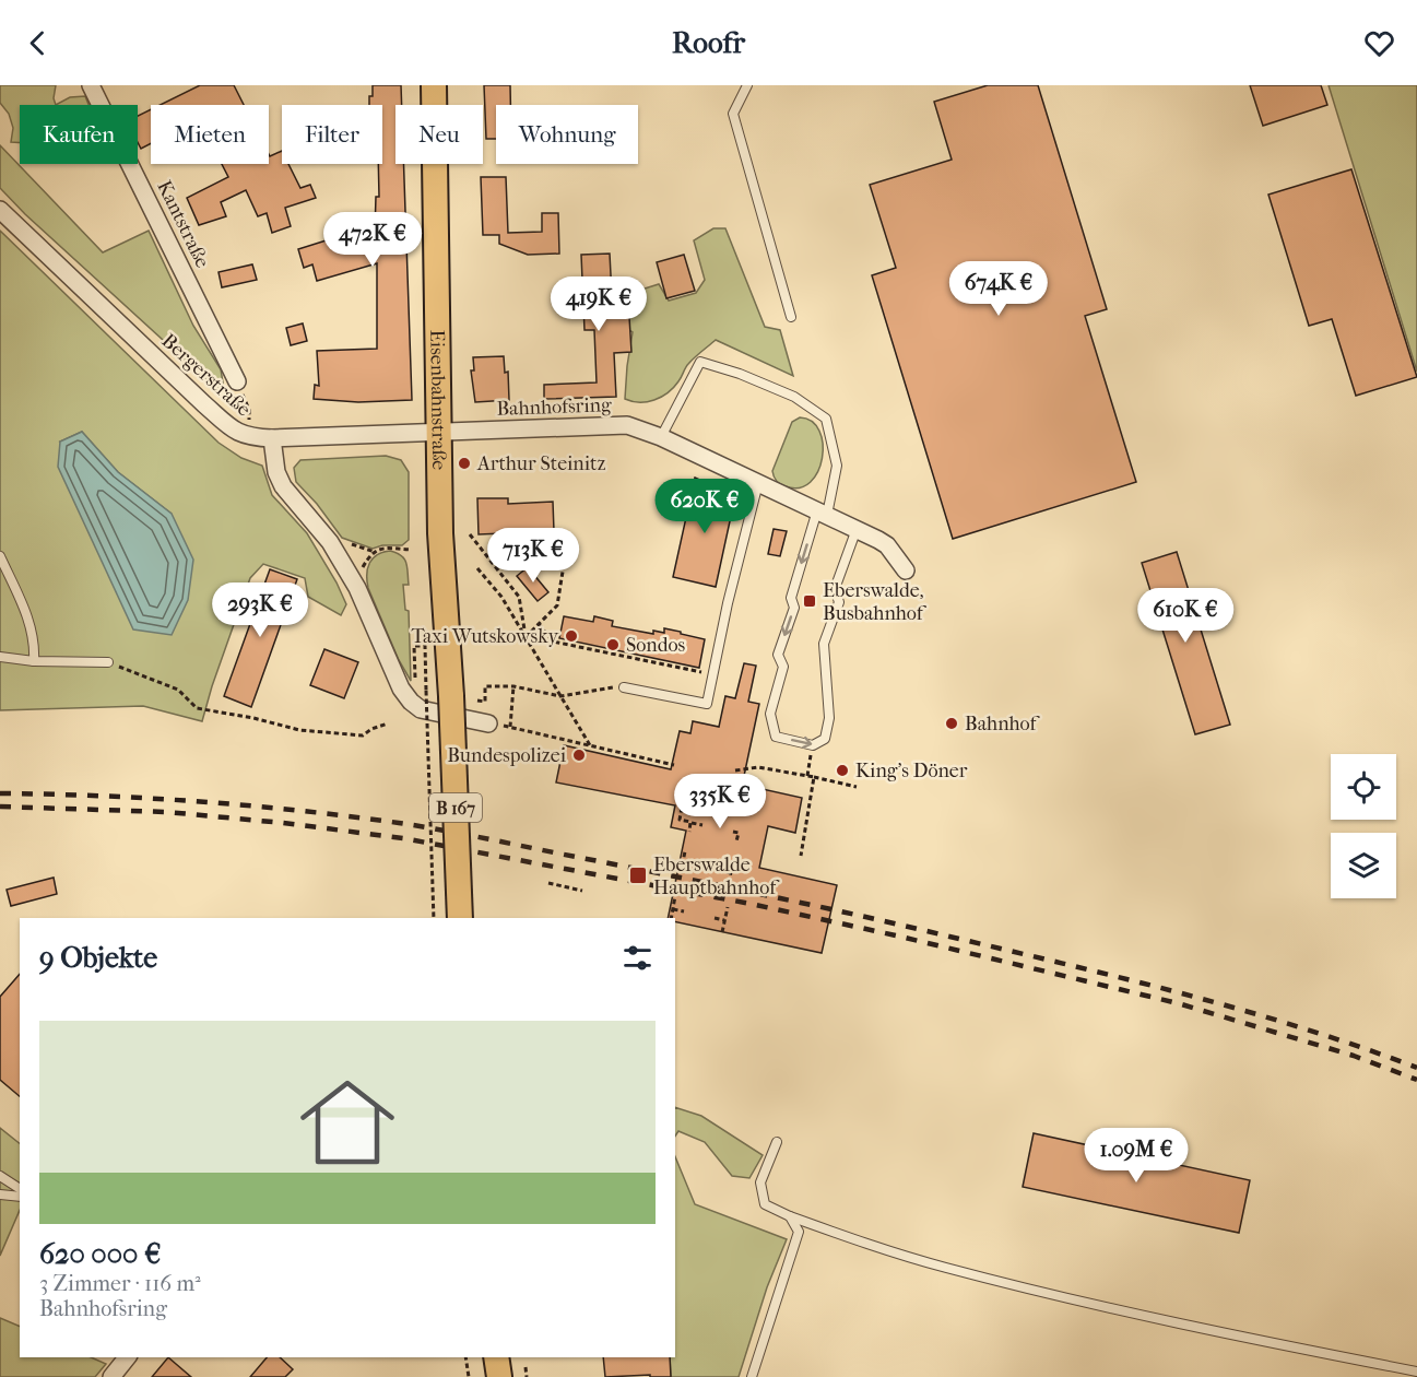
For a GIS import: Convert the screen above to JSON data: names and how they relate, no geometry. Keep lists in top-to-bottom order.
{
  "streets": {
    "main road": ["Eisenbahnstraße", "B 167"],
    "street": ["Kantstraße", "Bergerstraße", "Bahnhofsring"]
  },
  "crossings": [
    ["Bergerstraße", "Eisenbahnstraße"],
    ["Bergerstraße", "Bahnhofsring"],
    ["Eisenbahnstraße", "Bahnhofsring"]
  ],
  "places": {
    "other": [
      "Arthur Steinitz",
      "Taxi Wutskowsky",
      "Sondos",
      "Bahnhof",
      "Bundespolizei",
      "King's Döner"
    ],
    "transit": ["Eberswalde, Busbahnhof", "Eberswalde Hauptbahnhof"]
  },
  "page": {
    "header": "Roofr",
    "chip": [
      "Kaufen",
      "Mieten",
      "Filter",
      "Neu",
      "Wohnung"
    ],
    "price": [
      "472K €",
      "674K €",
      "419K €",
      "620K €",
      "713K €",
      "293K €",
      "610K €",
      "335K €",
      "1.09M €"
    ],
    "heading": "9 Objekte",
    "list": [
      {
        "name": "620 000 €",
        "note": "3 Zimmer · 116 m² · Bahnhofsring"
      }
    ]
  }
}
